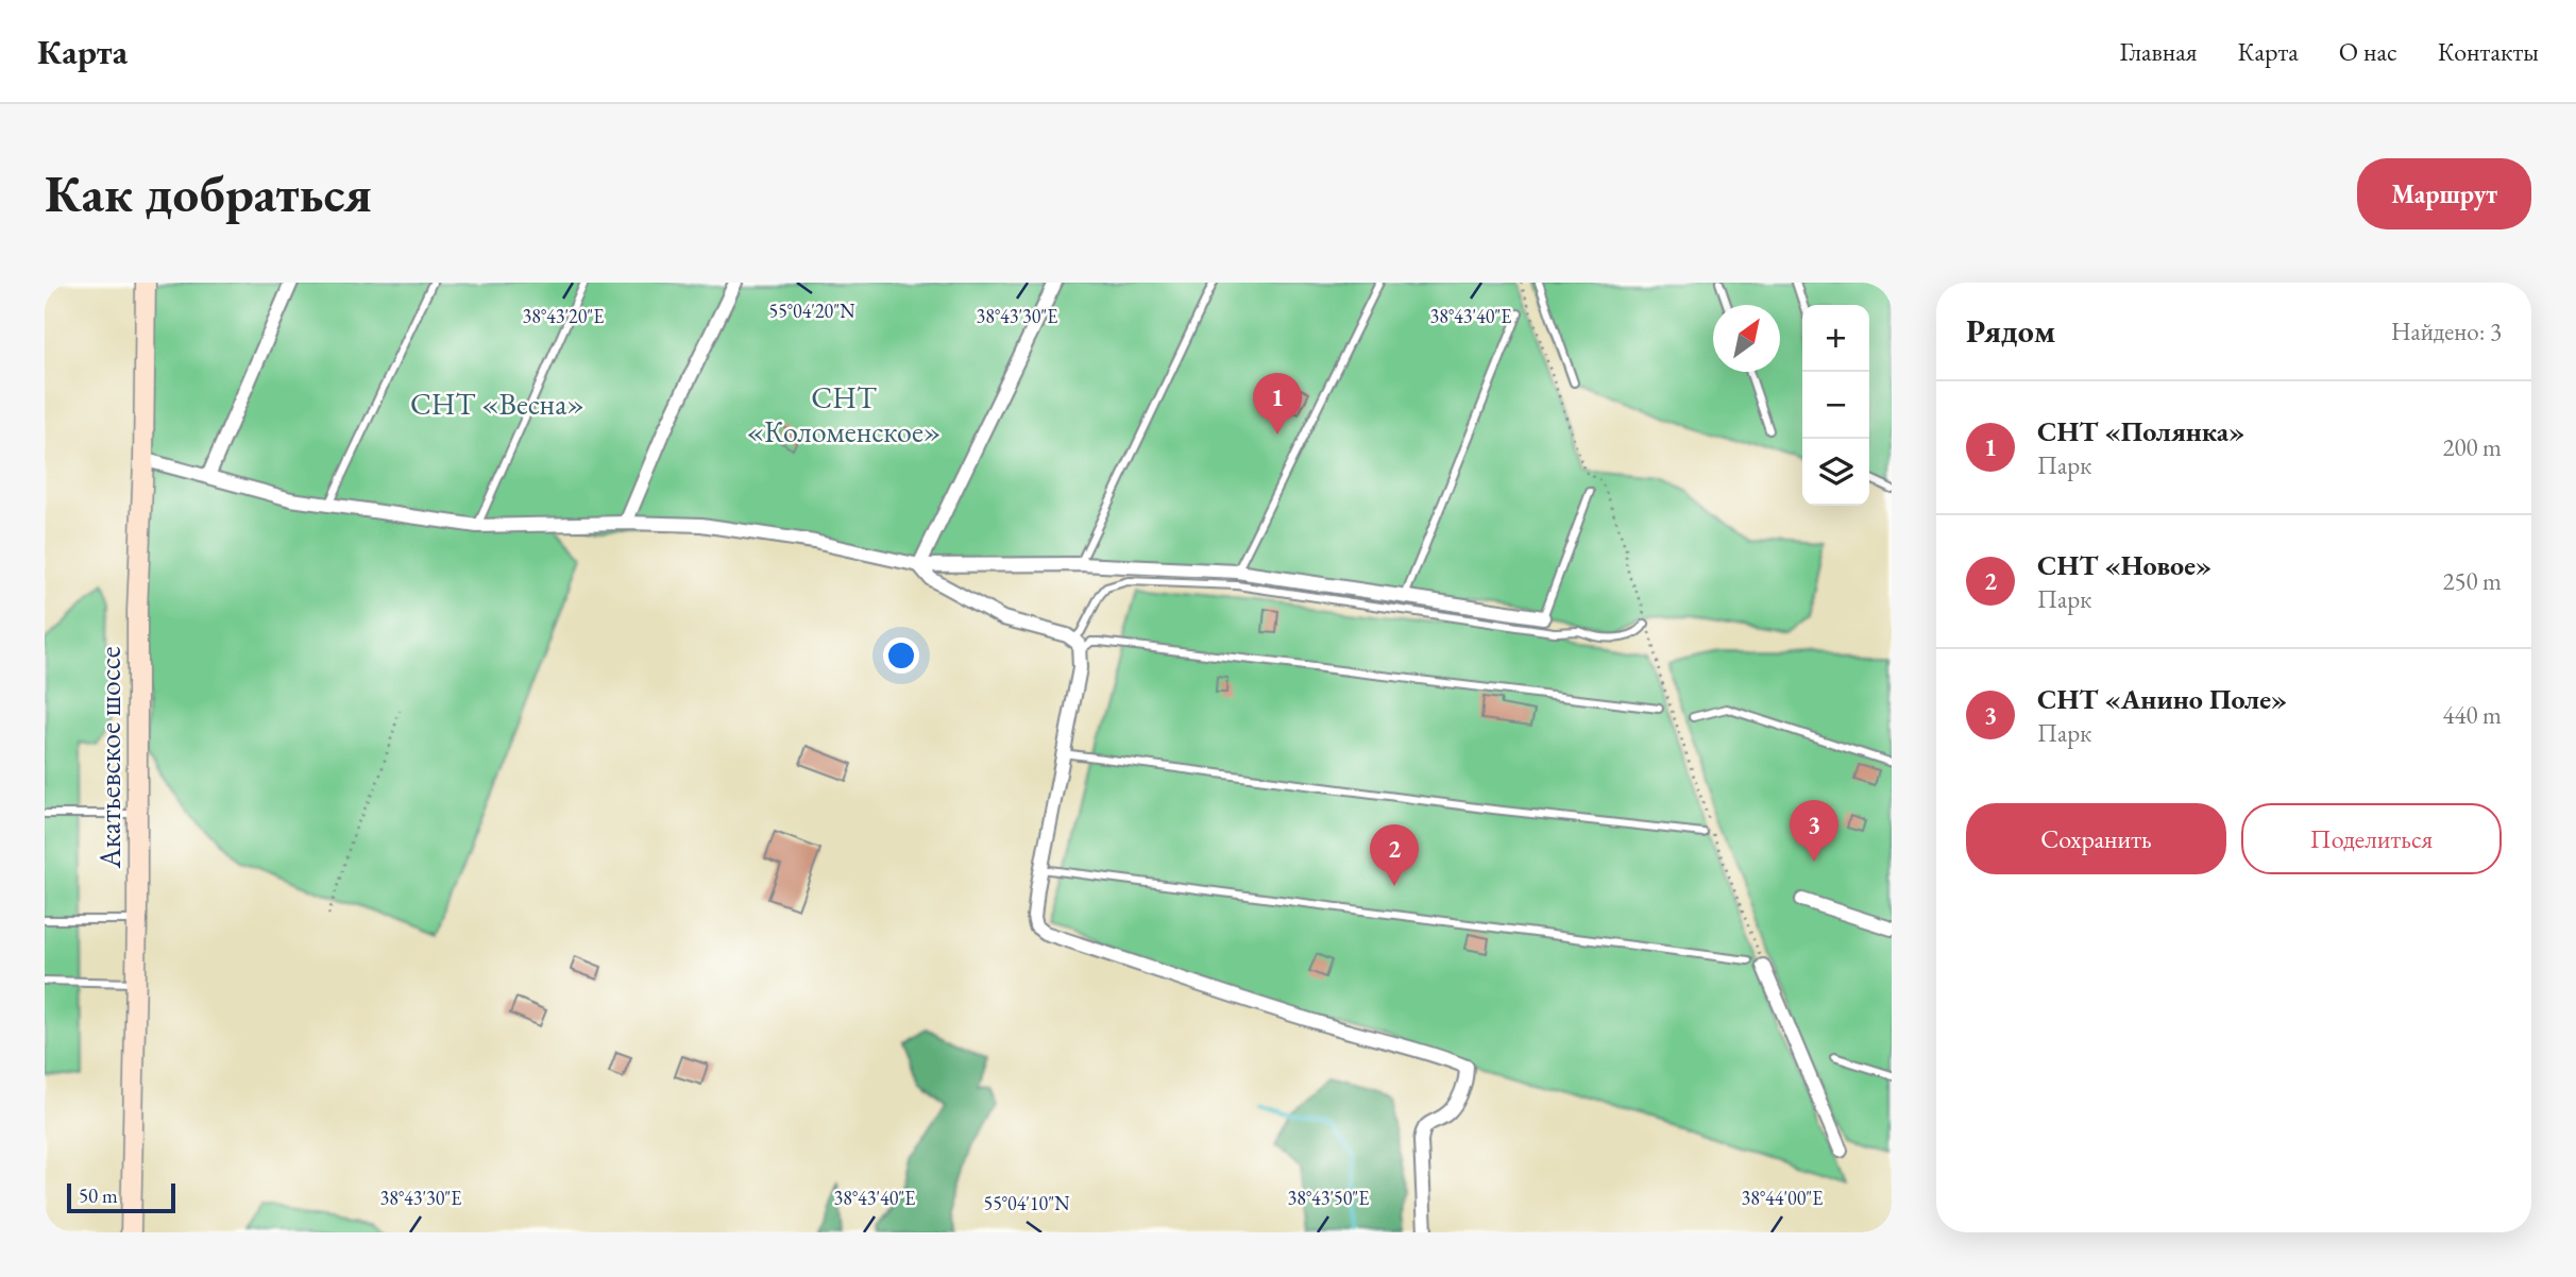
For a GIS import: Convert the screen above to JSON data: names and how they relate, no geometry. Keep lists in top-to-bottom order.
{
  "streets": {
    "main road": ["Акатьевское шоссе"]
  },
  "parks": ["СНТ «Коломенское»", "СНТ «Весна»"],
  "scale_bar": "50 m",
  "north": "top right",
  "page": {
    "header": "Карта",
    "nav": [
      "Главная",
      "Карта",
      "О нас",
      "Контакты"
    ],
    "buttons": [
      "Маршрут",
      ["Сохранить", "Поделиться"]
    ],
    "title": "Как добраться",
    "heading": ["Рядом", "Найдено: 3"],
    "map_buttons": ["+", "−"],
    "pins": ["1", "3", "2"],
    "list": [
      {
        "mark": "1",
        "name": "СНТ «Полянка»",
        "note": "Парк",
        "value": "200 m"
      },
      {
        "mark": "2",
        "name": "СНТ «Новое»",
        "note": "Парк",
        "value": "250 m"
      },
      {
        "mark": "3",
        "name": "СНТ «Анино Поле»",
        "note": "Парк",
        "value": "440 m"
      }
    ],
    "scale": "50 m"
  },
  "coordinates": [
    "55°04'20\"N",
    "38°43'20\"E",
    "38°43'30\"E",
    "38°43'40\"E",
    "38°43'50\"E",
    "38°44'00\"E",
    "55°04'10\"N"
  ]
}
